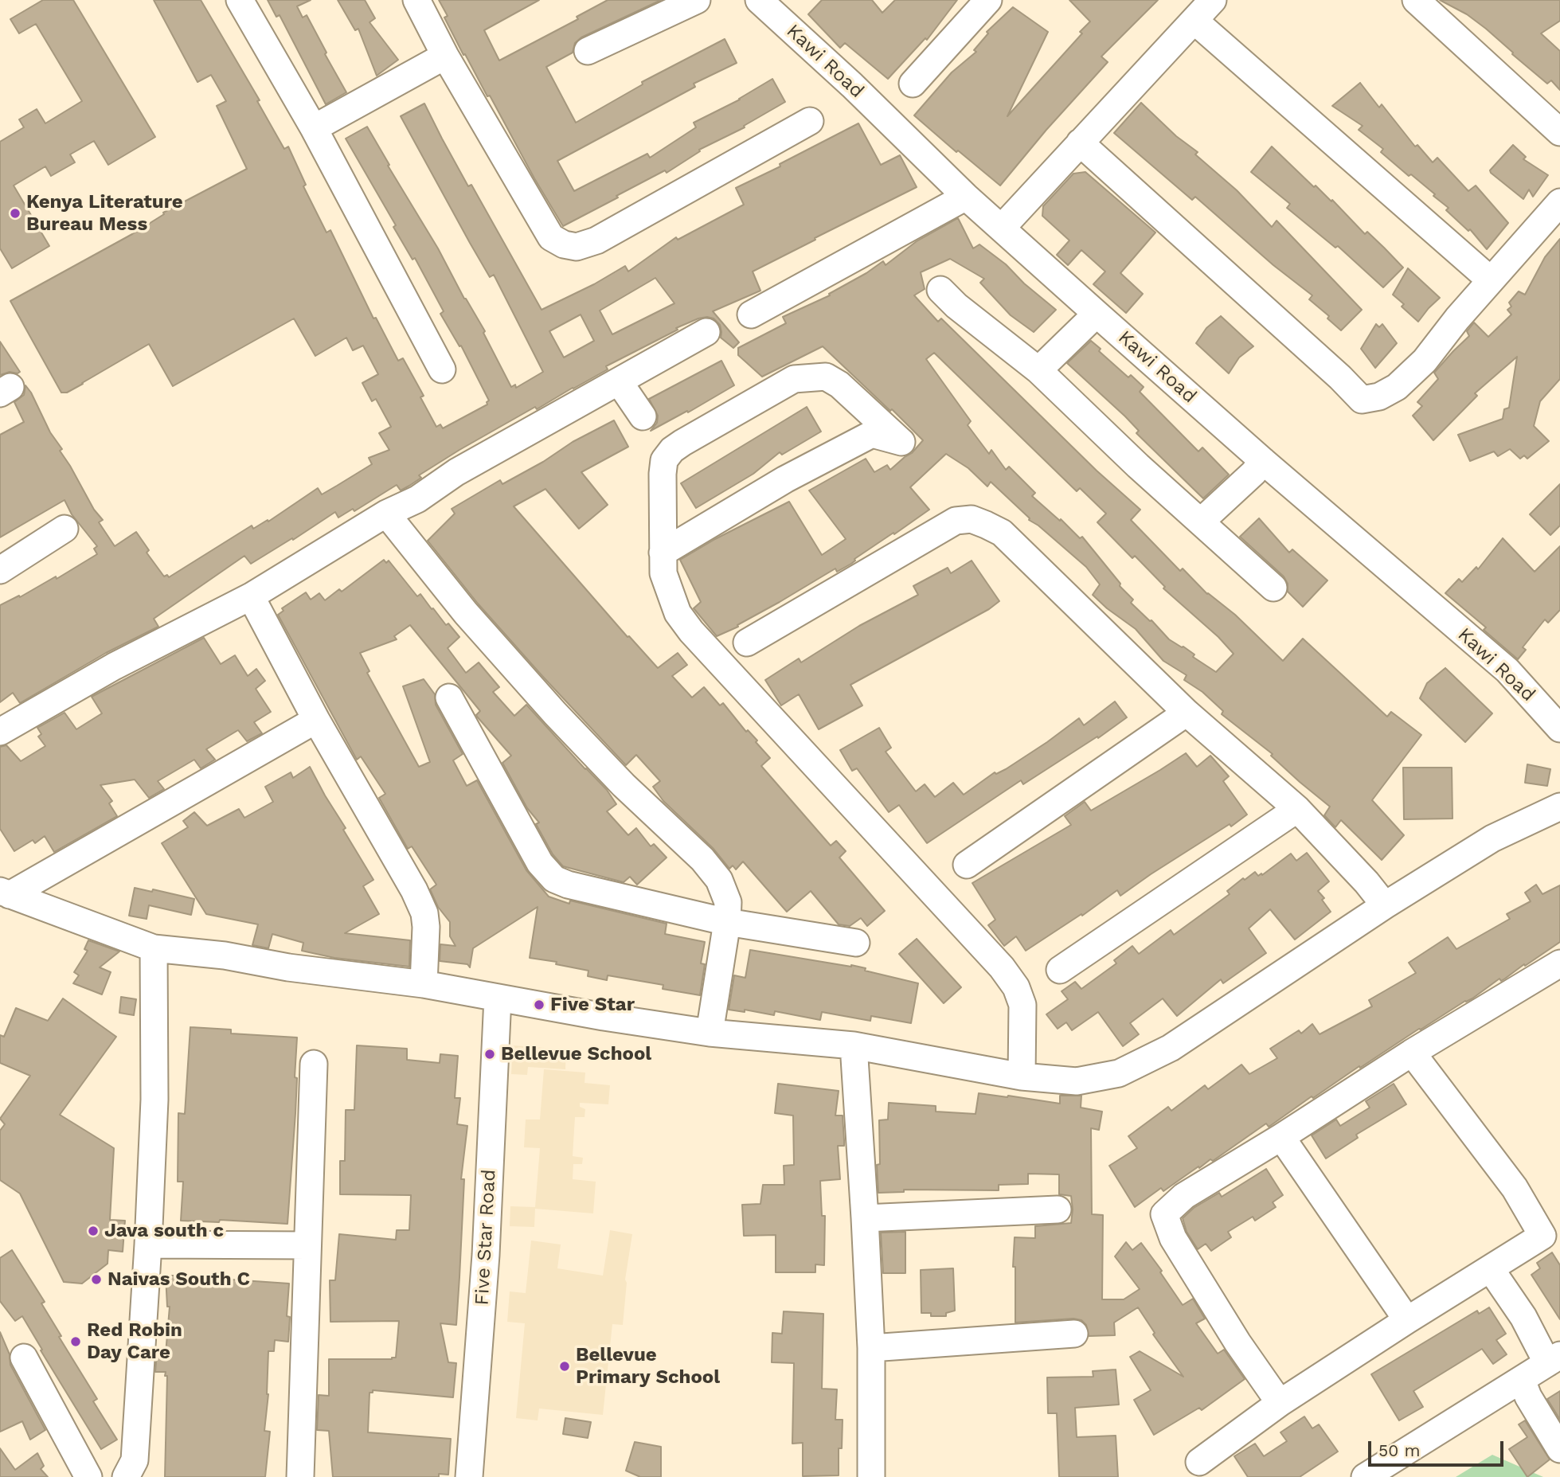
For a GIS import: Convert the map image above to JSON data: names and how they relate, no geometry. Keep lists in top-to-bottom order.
{
  "streets": {
    "street": ["Kawi Road", "Five Star Road"]
  },
  "places": [
    "Kenya Literature Bureau Mess",
    "Five Star",
    "Bellevue School",
    "Java south c",
    "Naivas South C",
    "Red Robin Day Care",
    "Bellevue Primary School"
  ],
  "scale_bar": "50 m"
}
